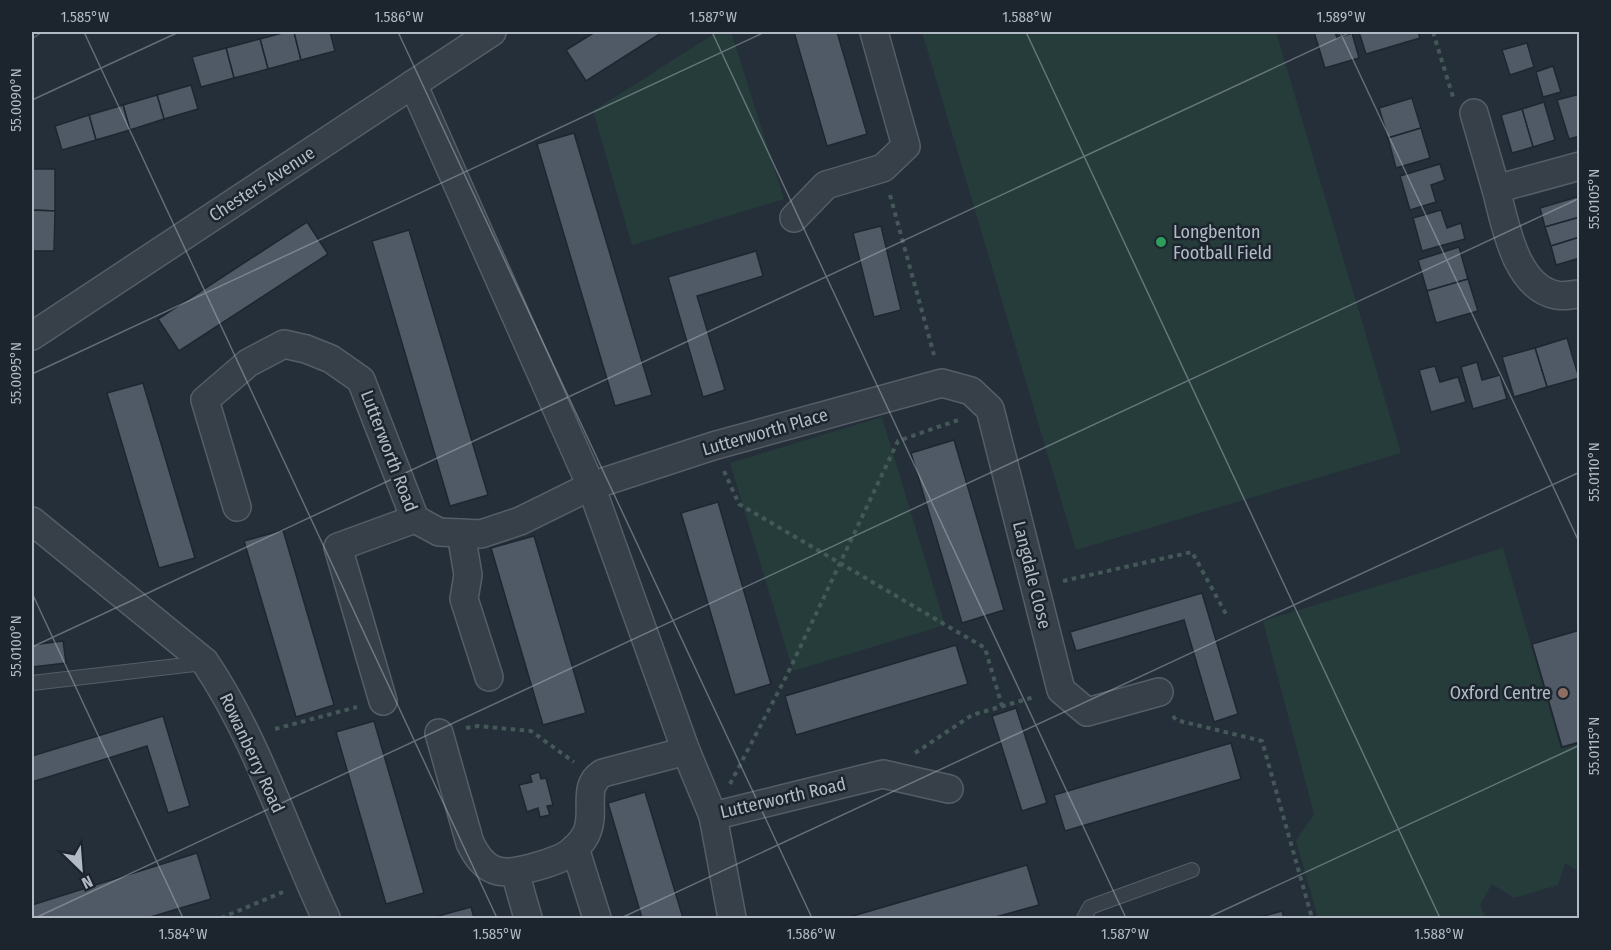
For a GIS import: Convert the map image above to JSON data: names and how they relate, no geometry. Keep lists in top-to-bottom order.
{
  "streets": {
    "street": [
      "Chesters Avenue",
      "Lutterworth Place",
      "Lutterworth Road",
      "Langdale Close",
      "Rowanberry Road"
    ]
  },
  "crossings": [
    ["Chesters Avenue", "Lutterworth Road"],
    ["Lutterworth Place", "Lutterworth Road"]
  ],
  "places": ["Longbenton Football Field", "Oxford Centre"],
  "north": "bottom right",
  "coordinates": [
    "1.585°W",
    "1.586°W",
    "1.587°W",
    "1.588°W",
    "1.589°W",
    "55.0090°N",
    "55.0105°N",
    "55.0095°N",
    "55.0110°N",
    "55.0100°N",
    "55.0115°N",
    "1.584°W"
  ]
}
